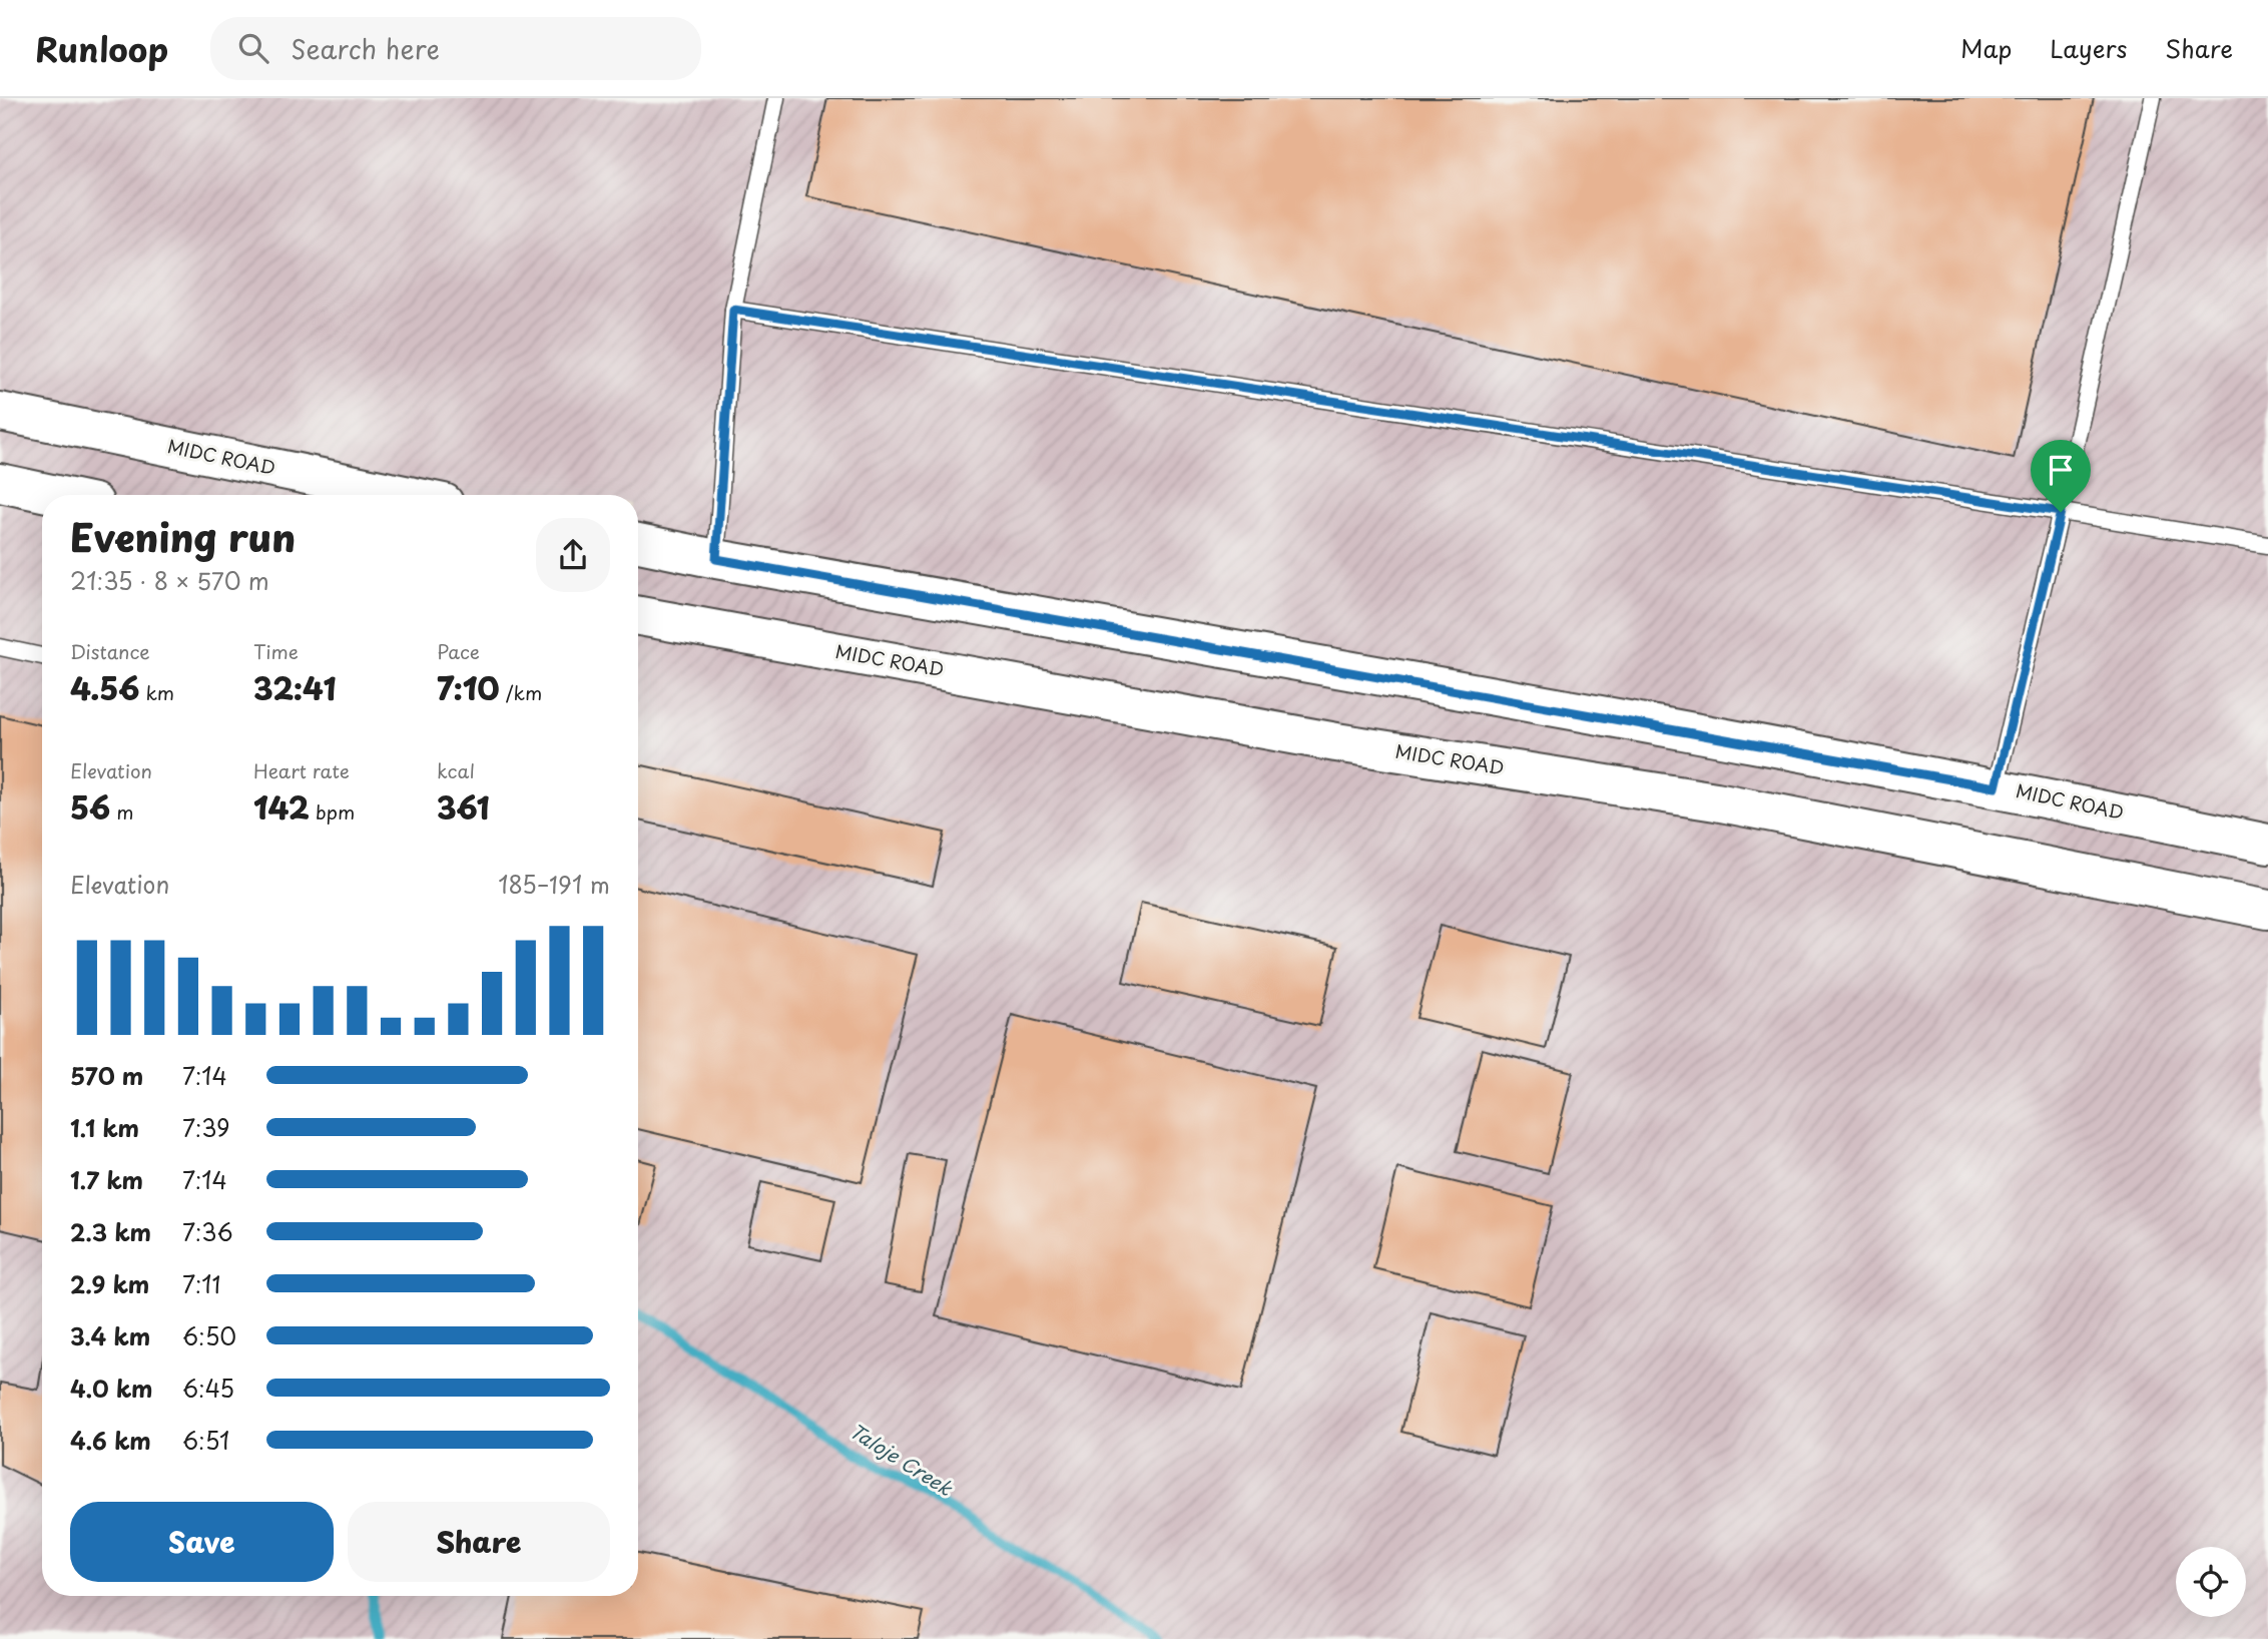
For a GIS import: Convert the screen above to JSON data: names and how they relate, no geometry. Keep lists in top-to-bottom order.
{
  "streets": {
    "main road": ["MIDC ROAD"]
  },
  "water": ["Taloje Creek"],
  "page": {
    "header": "Runloop",
    "search": "Search here",
    "nav": ["Map", "Layers", "Share"],
    "heading": ["Evening run", "21:35 · 8 × 570 m"],
    "stats": [
      ["Distance", "4.56 km"],
      ["Time", "32:41"],
      ["Pace", "7:10 /km"],
      ["Elevation", "56 m"],
      ["Heart rate", "142 bpm"],
      ["kcal", "361"]
    ],
    "chart": ["Elevation", "185–191 m"],
    "list": [
      {
        "name": "570 m",
        "note": "7:14"
      },
      {
        "name": "1.1 km",
        "note": "7:39"
      },
      {
        "name": "1.7 km",
        "note": "7:14"
      },
      {
        "name": "2.3 km",
        "note": "7:36"
      },
      {
        "name": "2.9 km",
        "note": "7:11"
      },
      {
        "name": "3.4 km",
        "note": "6:50"
      },
      {
        "name": "4.0 km",
        "note": "6:45"
      },
      {
        "name": "4.6 km",
        "note": "6:51"
      }
    ],
    "buttons": ["Save", "Share"]
  }
}
